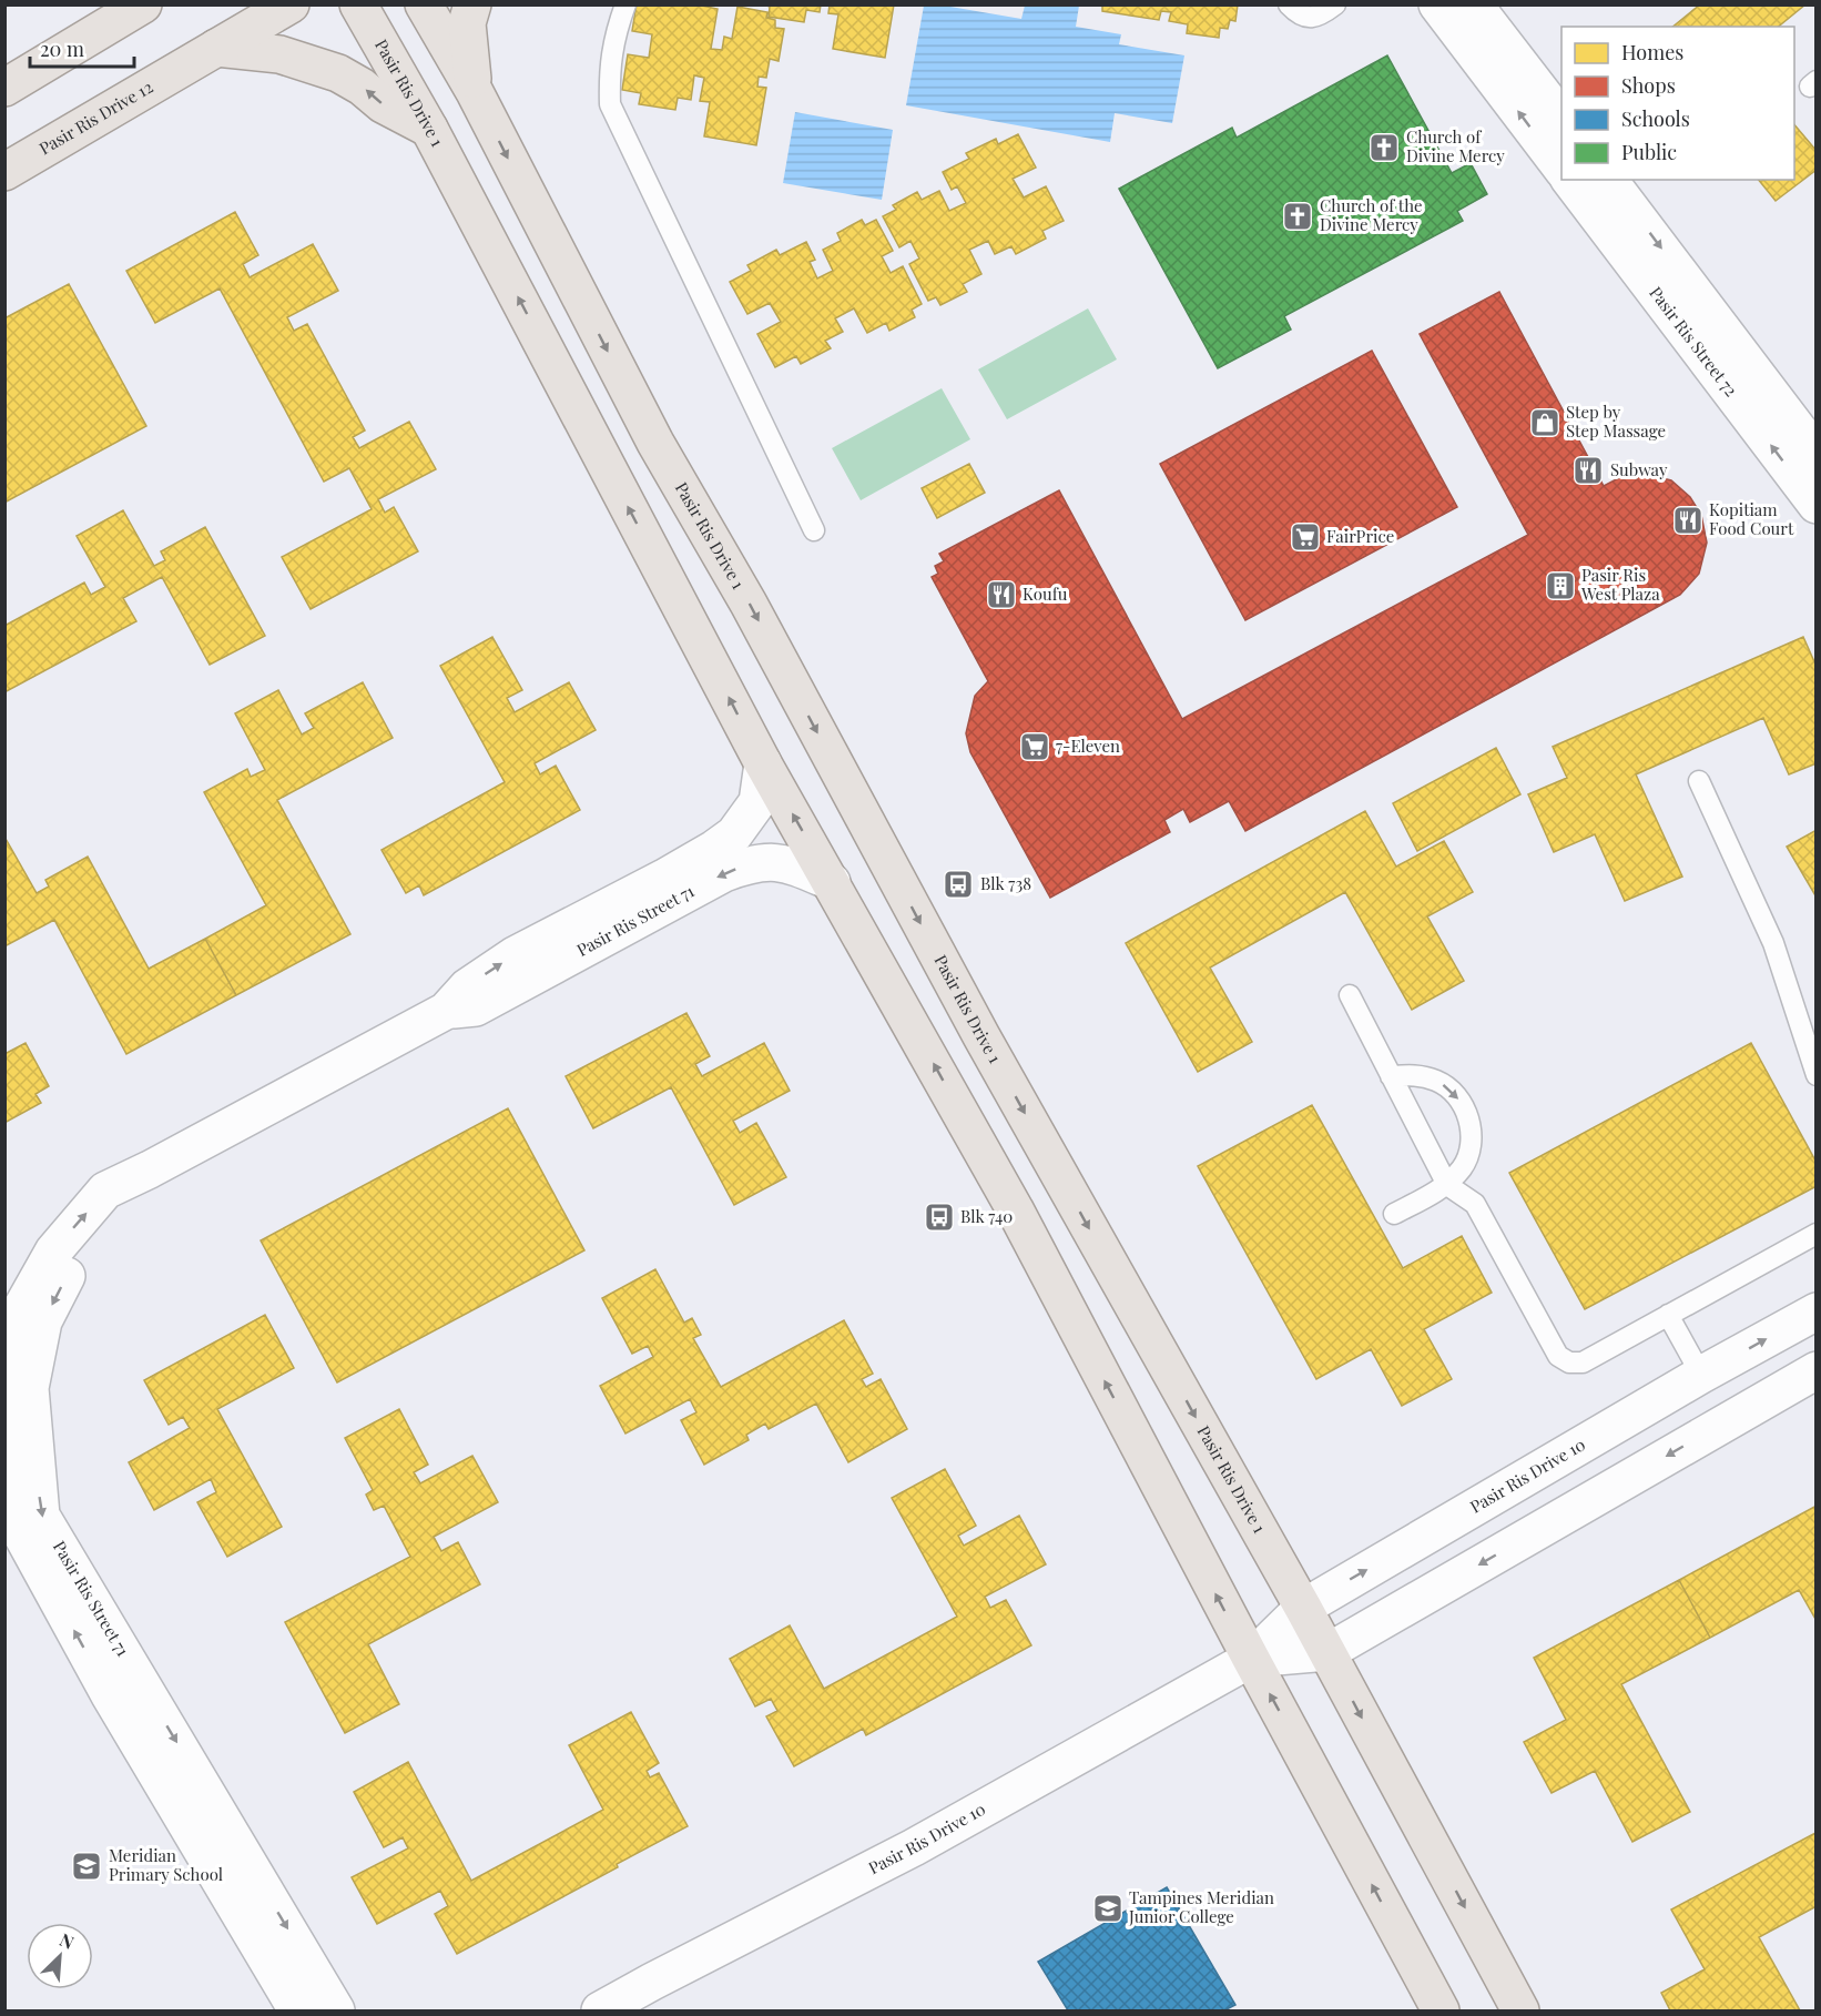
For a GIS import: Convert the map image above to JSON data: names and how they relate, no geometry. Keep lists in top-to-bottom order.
{
  "streets": {
    "main road": ["Pasir Ris Drive 1", "Pasir Ris Drive 12"],
    "street": ["Pasir Ris Street 72", "Pasir Ris Street 71", "Pasir Ris Drive 10"]
  },
  "crossings": [
    ["Pasir Ris Drive 1", "Pasir Ris Street 71"],
    ["Pasir Ris Drive 1", "Pasir Ris Drive 10"]
  ],
  "places": {
    "church": ["Church of Divine Mercy", "Church of the Divine Mercy"],
    "shop": ["Step by Step Massage"],
    "restaurant": ["Subway", "Kopitiam Food Court", "Koufu"],
    "supermarket": ["FairPrice", "7-Eleven"],
    "building": ["Pasir Ris West Plaza"],
    "bus stop": ["Blk 738", "Blk 740"],
    "school or university": ["Meridian Primary School", "Tampines Meridian Junior College"]
  },
  "legend": [
    "Homes",
    "Shops",
    "Schools",
    "Public"
  ],
  "scale_bar": "20 m",
  "north": "top right"
}
